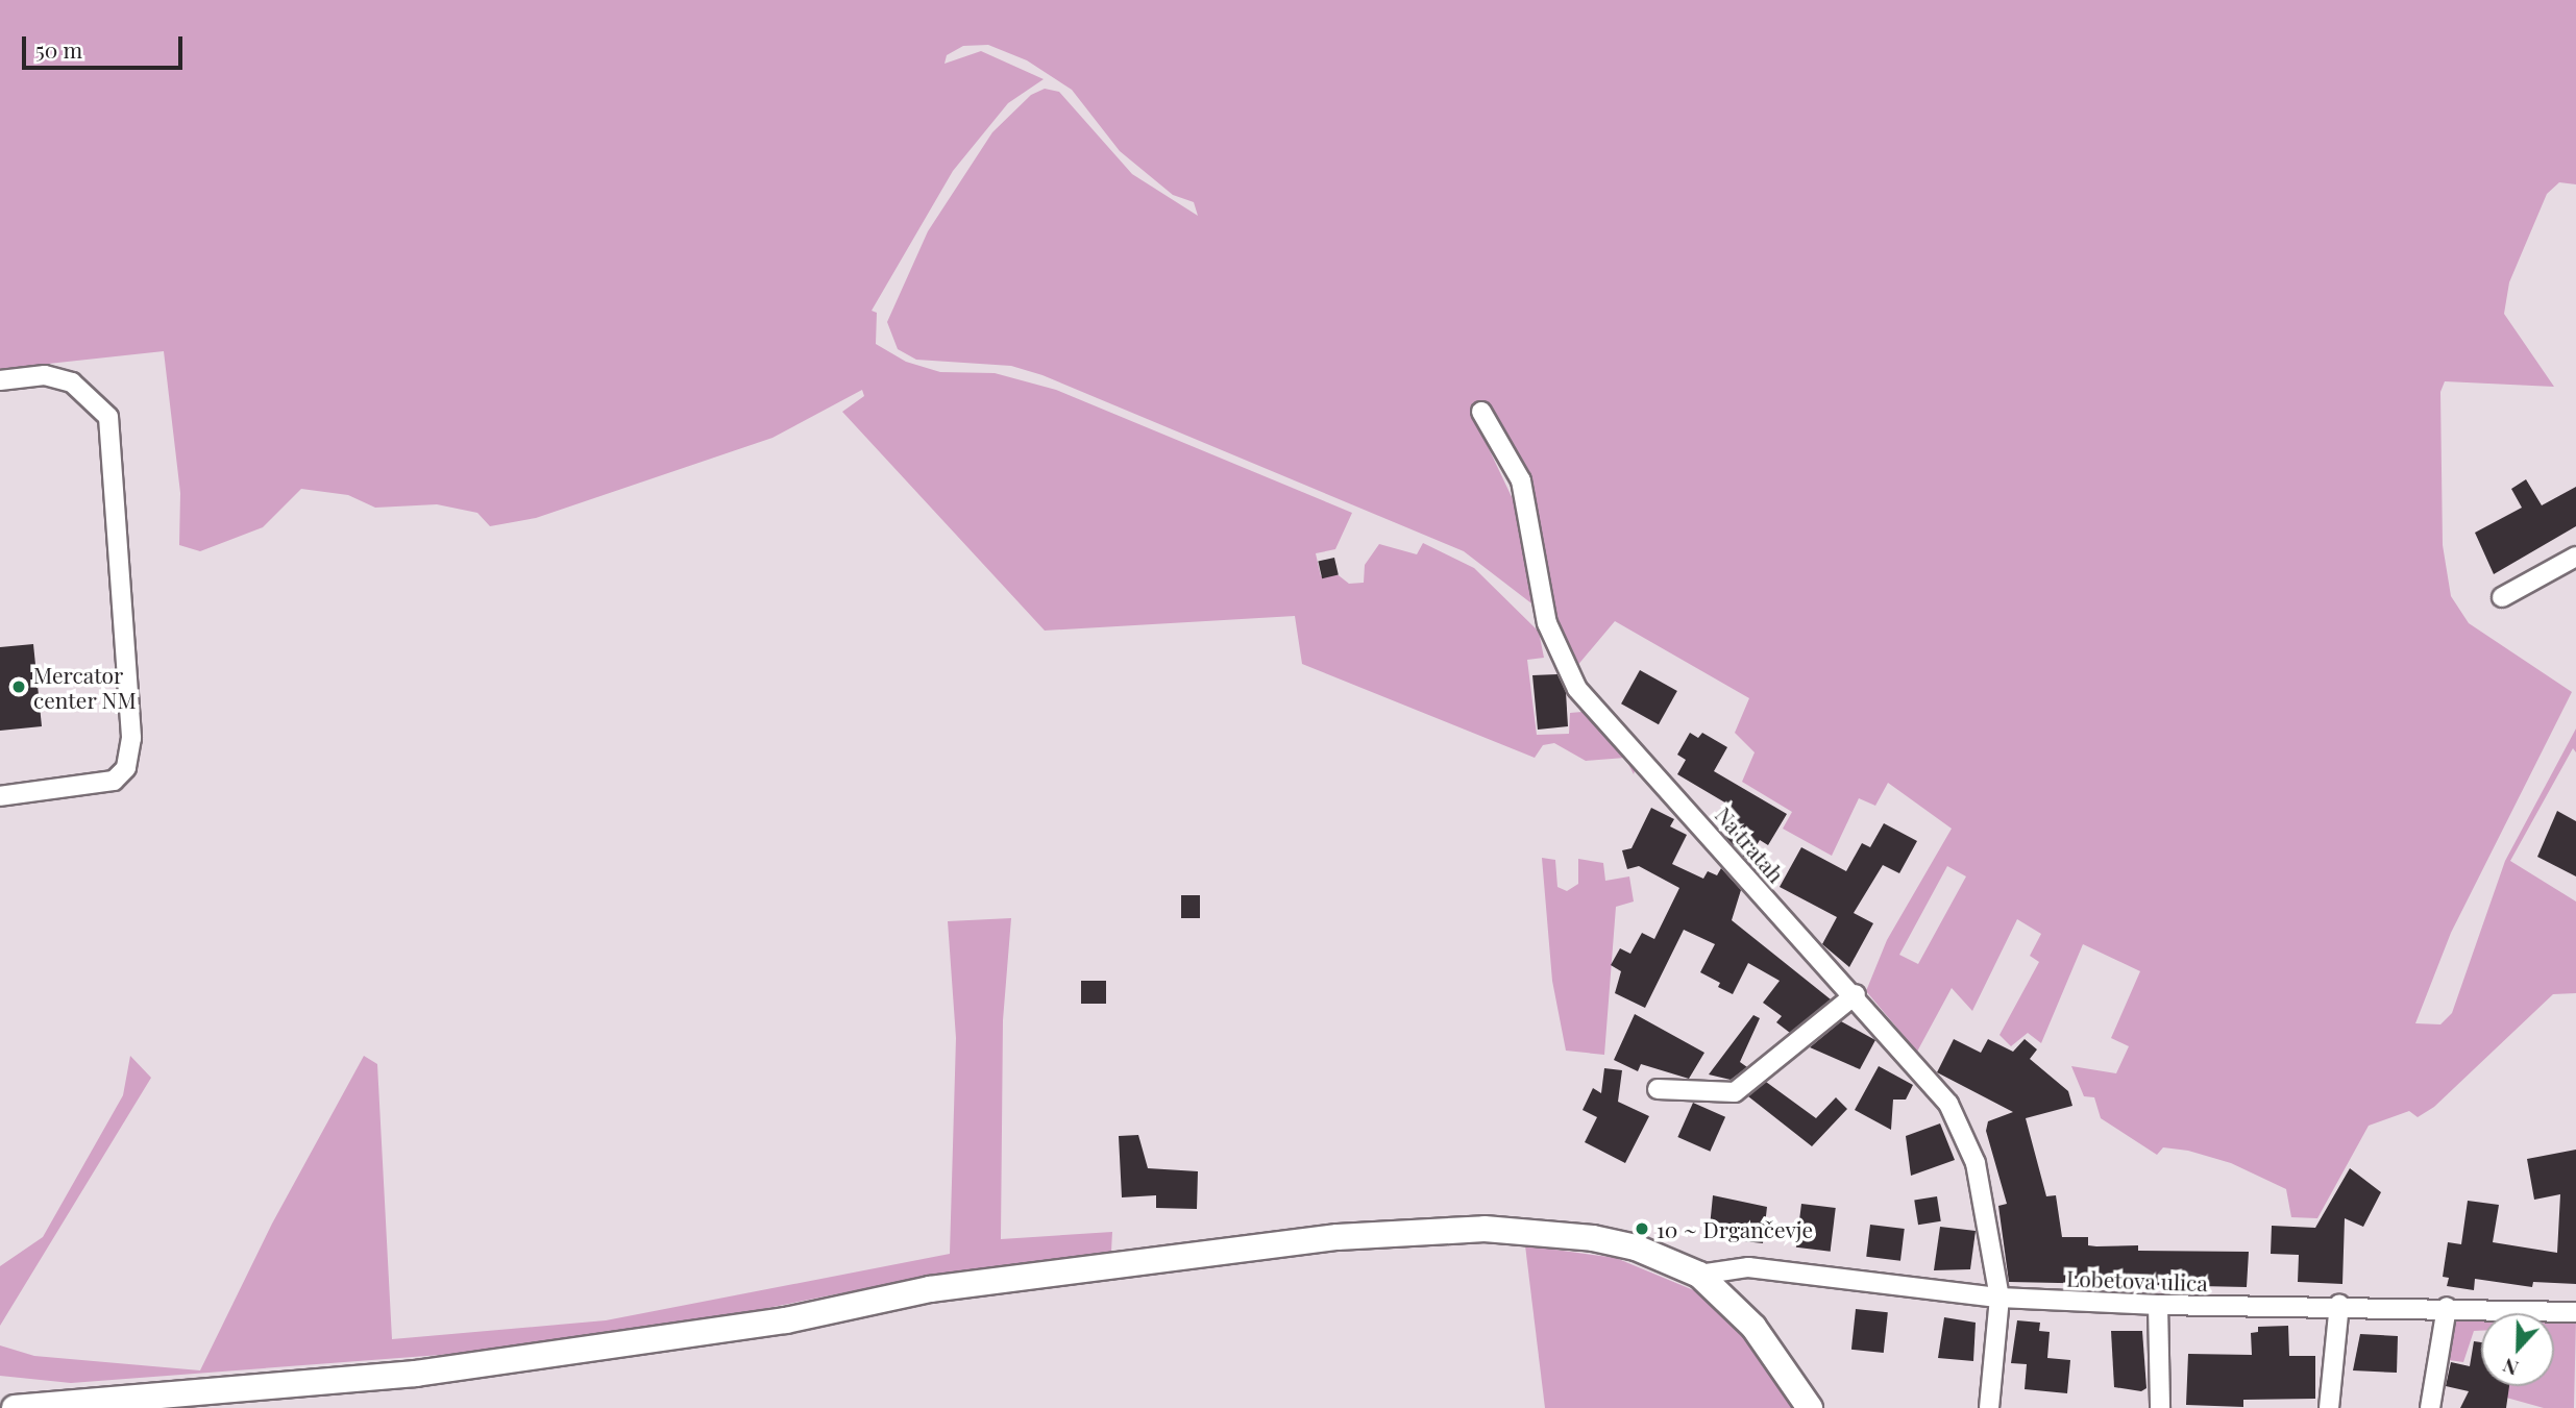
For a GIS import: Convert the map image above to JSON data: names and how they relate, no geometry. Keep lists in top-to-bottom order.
{
  "streets": {
    "street": ["Na tratah", "Lobetova ulica"]
  },
  "crossings": [
    ["Na tratah", "Lobetova ulica"]
  ],
  "places": ["Mercator center NM", "10 ~ Drgančevje"],
  "scale_bar": "50 m",
  "north": "bottom"
}
